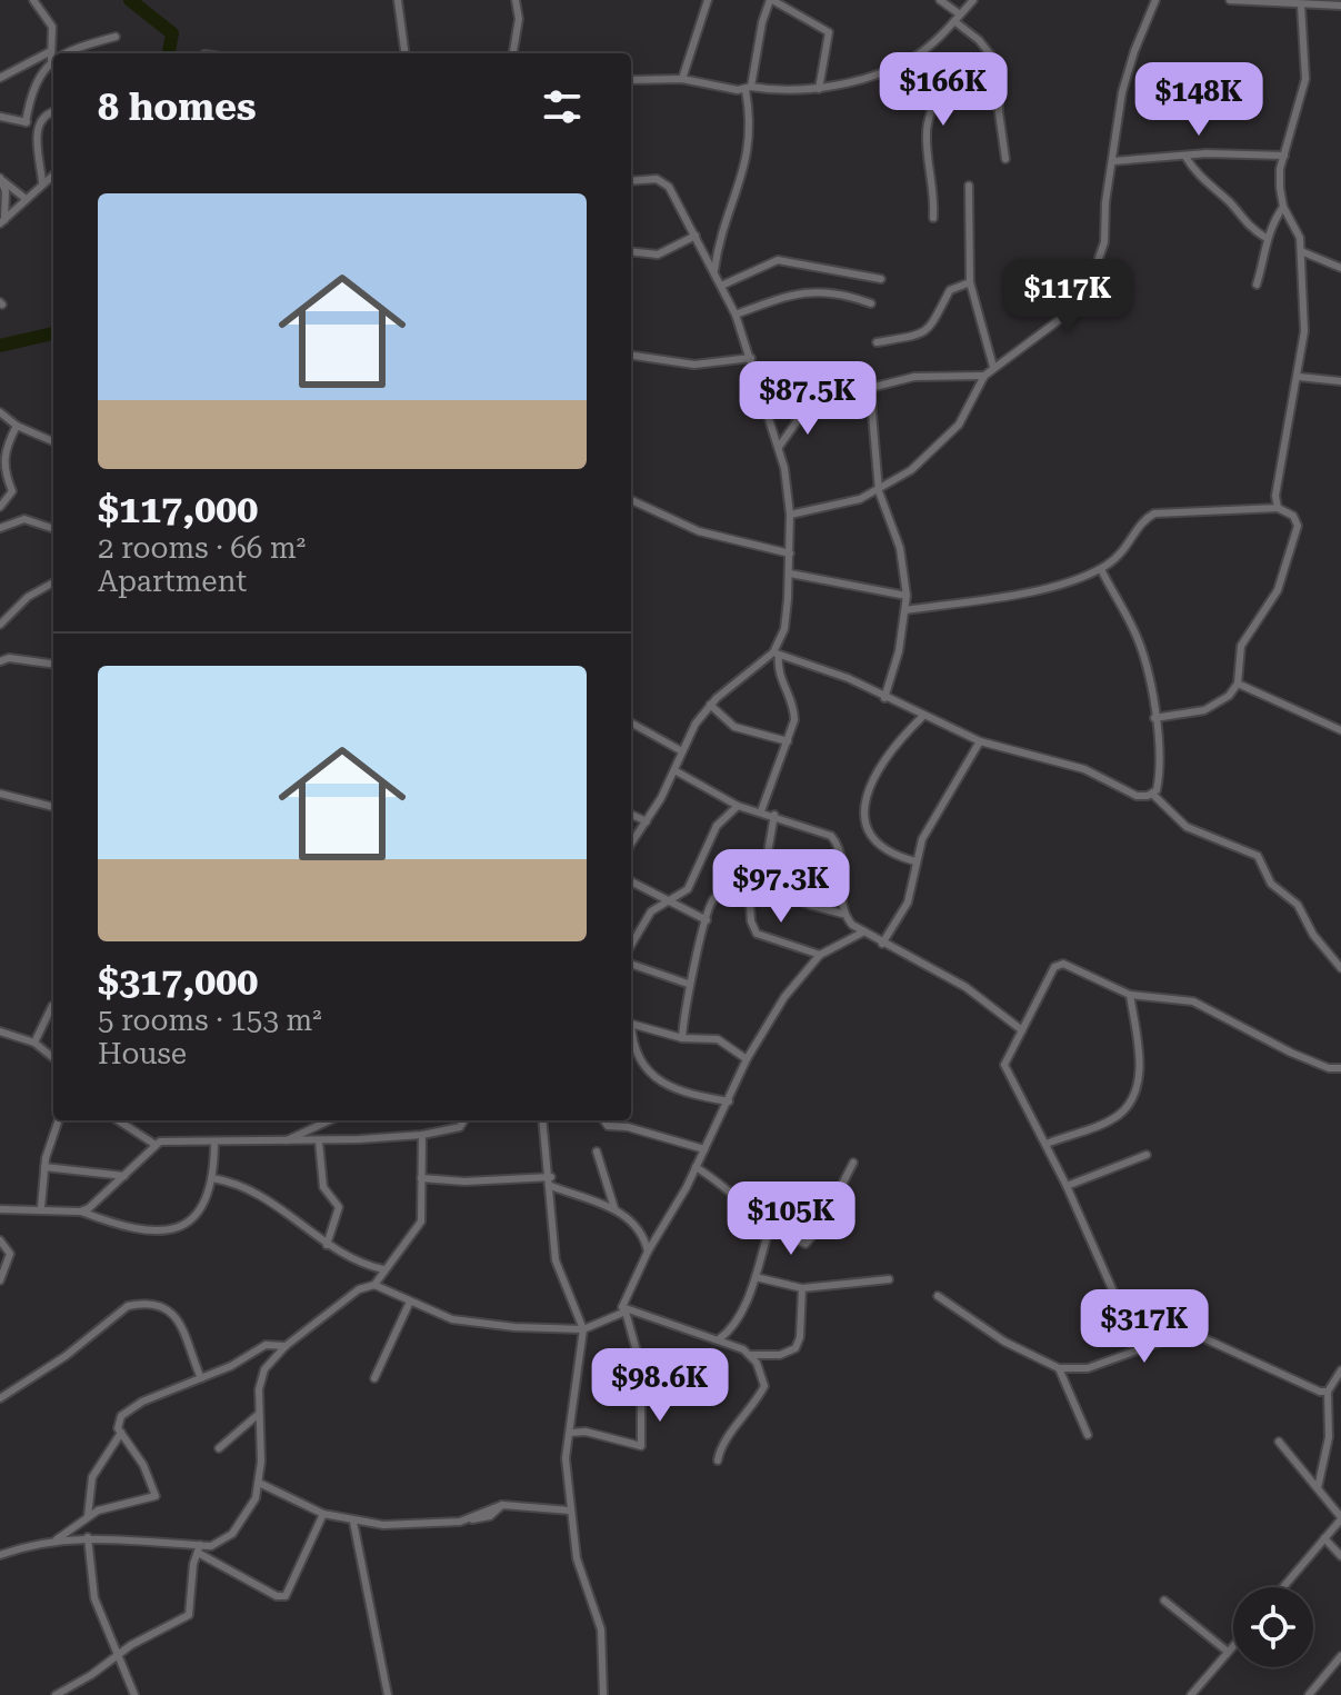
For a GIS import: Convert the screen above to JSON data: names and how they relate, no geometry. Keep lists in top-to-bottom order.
{
  "page": {
    "price": [
      "$166K",
      "$148K",
      "$117K",
      "$87.5K",
      "$97.3K",
      "$105K",
      "$317K",
      "$98.6K"
    ],
    "heading": "8 homes",
    "list": [
      {
        "name": "$117,000",
        "note": "2 rooms · 66 m² · Apartment"
      },
      {
        "name": "$317,000",
        "note": "5 rooms · 153 m² · House"
      }
    ]
  }
}
